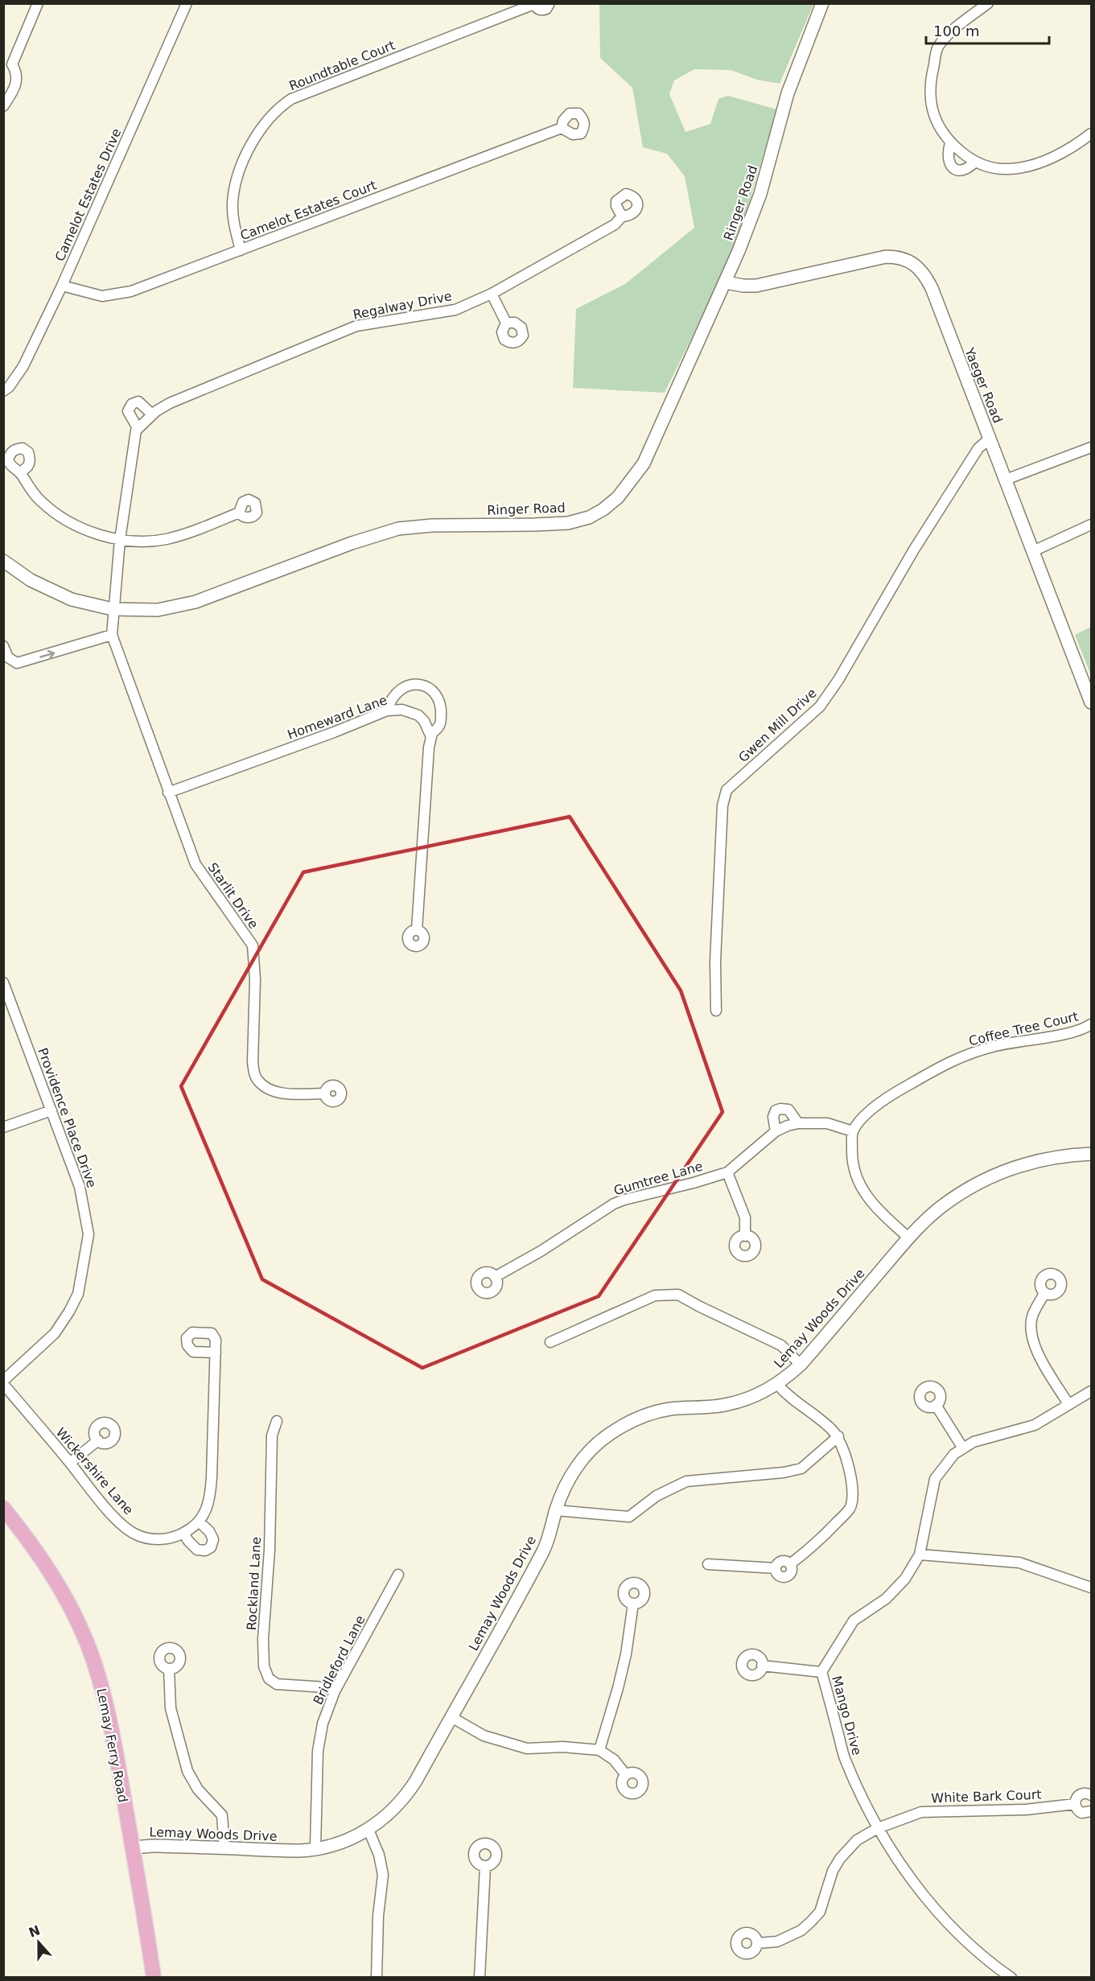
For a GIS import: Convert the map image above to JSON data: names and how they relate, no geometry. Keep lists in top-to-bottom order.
{
  "streets": {
    "main road": ["Lemay Ferry Road"],
    "street": [
      "Roundtable Court",
      "Camelot Estates Drive",
      "Ringer Road",
      "Camelot Estates Court",
      "Regalway Drive",
      "Yaeger Road",
      "Homeward Lane",
      "Gwen Mill Drive",
      "Starlit Drive",
      "Coffee Tree Court",
      "Providence Place Drive",
      "Gumtree Lane",
      "Lemay Woods Drive",
      "Wickershire Lane",
      "Rockland Lane",
      "Bridleford Lane",
      "Mango Drive",
      "White Bark Court"
    ]
  },
  "crossings": [
    ["Roundtable Court", "Camelot Estates Court"],
    ["Camelot Estates Drive", "Camelot Estates Court"],
    ["Ringer Road", "Yaeger Road"],
    ["Ringer Road", "Starlit Drive"],
    ["Yaeger Road", "Gwen Mill Drive"],
    ["Homeward Lane", "Starlit Drive"],
    ["Coffee Tree Court", "Gumtree Lane"],
    ["Providence Place Drive", "Wickershire Lane"],
    ["Lemay Woods Drive", "Bridleford Lane"],
    ["Lemay Woods Drive", "Lemay Ferry Road"],
    ["Rockland Lane", "Bridleford Lane"],
    ["Mango Drive", "White Bark Court"]
  ],
  "scale_bar": "100 m",
  "north": "top"
}
